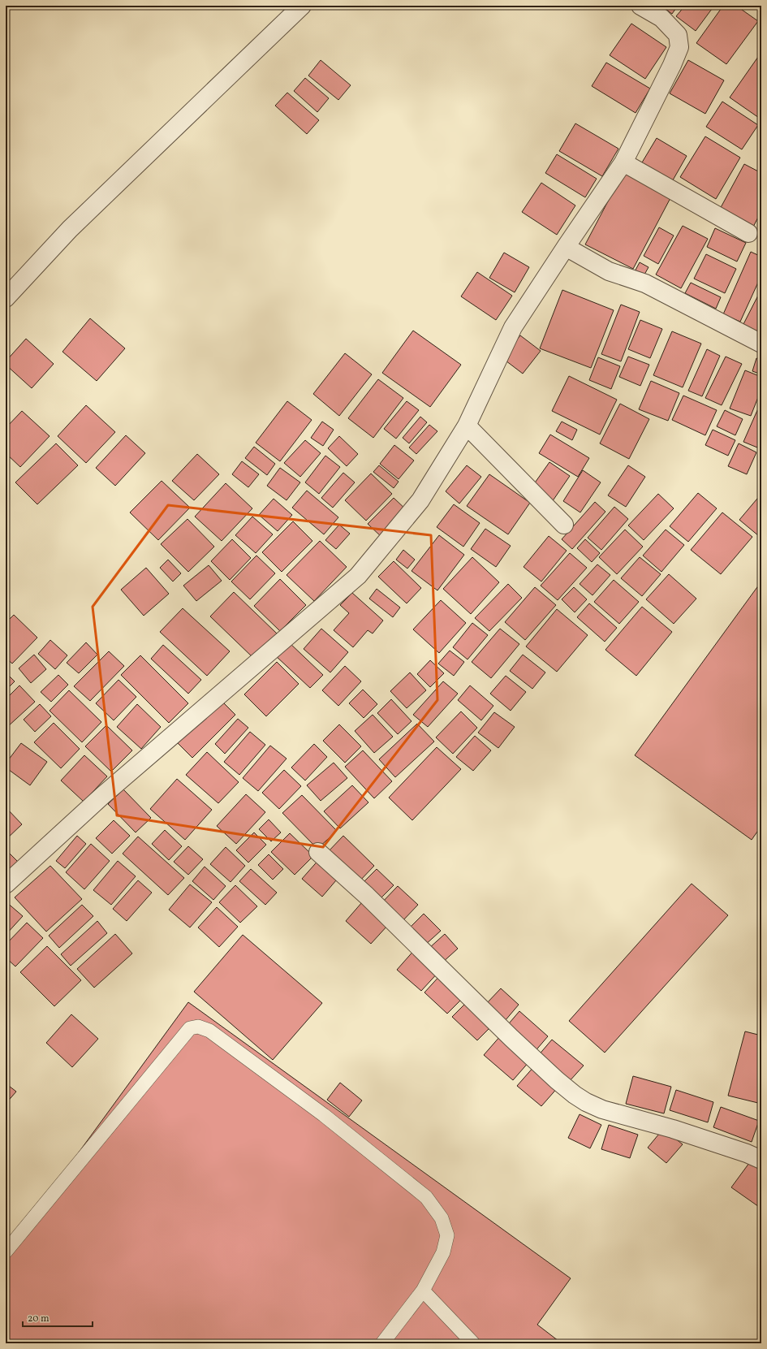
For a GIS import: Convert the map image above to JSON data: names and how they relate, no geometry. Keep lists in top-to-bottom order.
{
  "scale_bar": "20 m"
}
